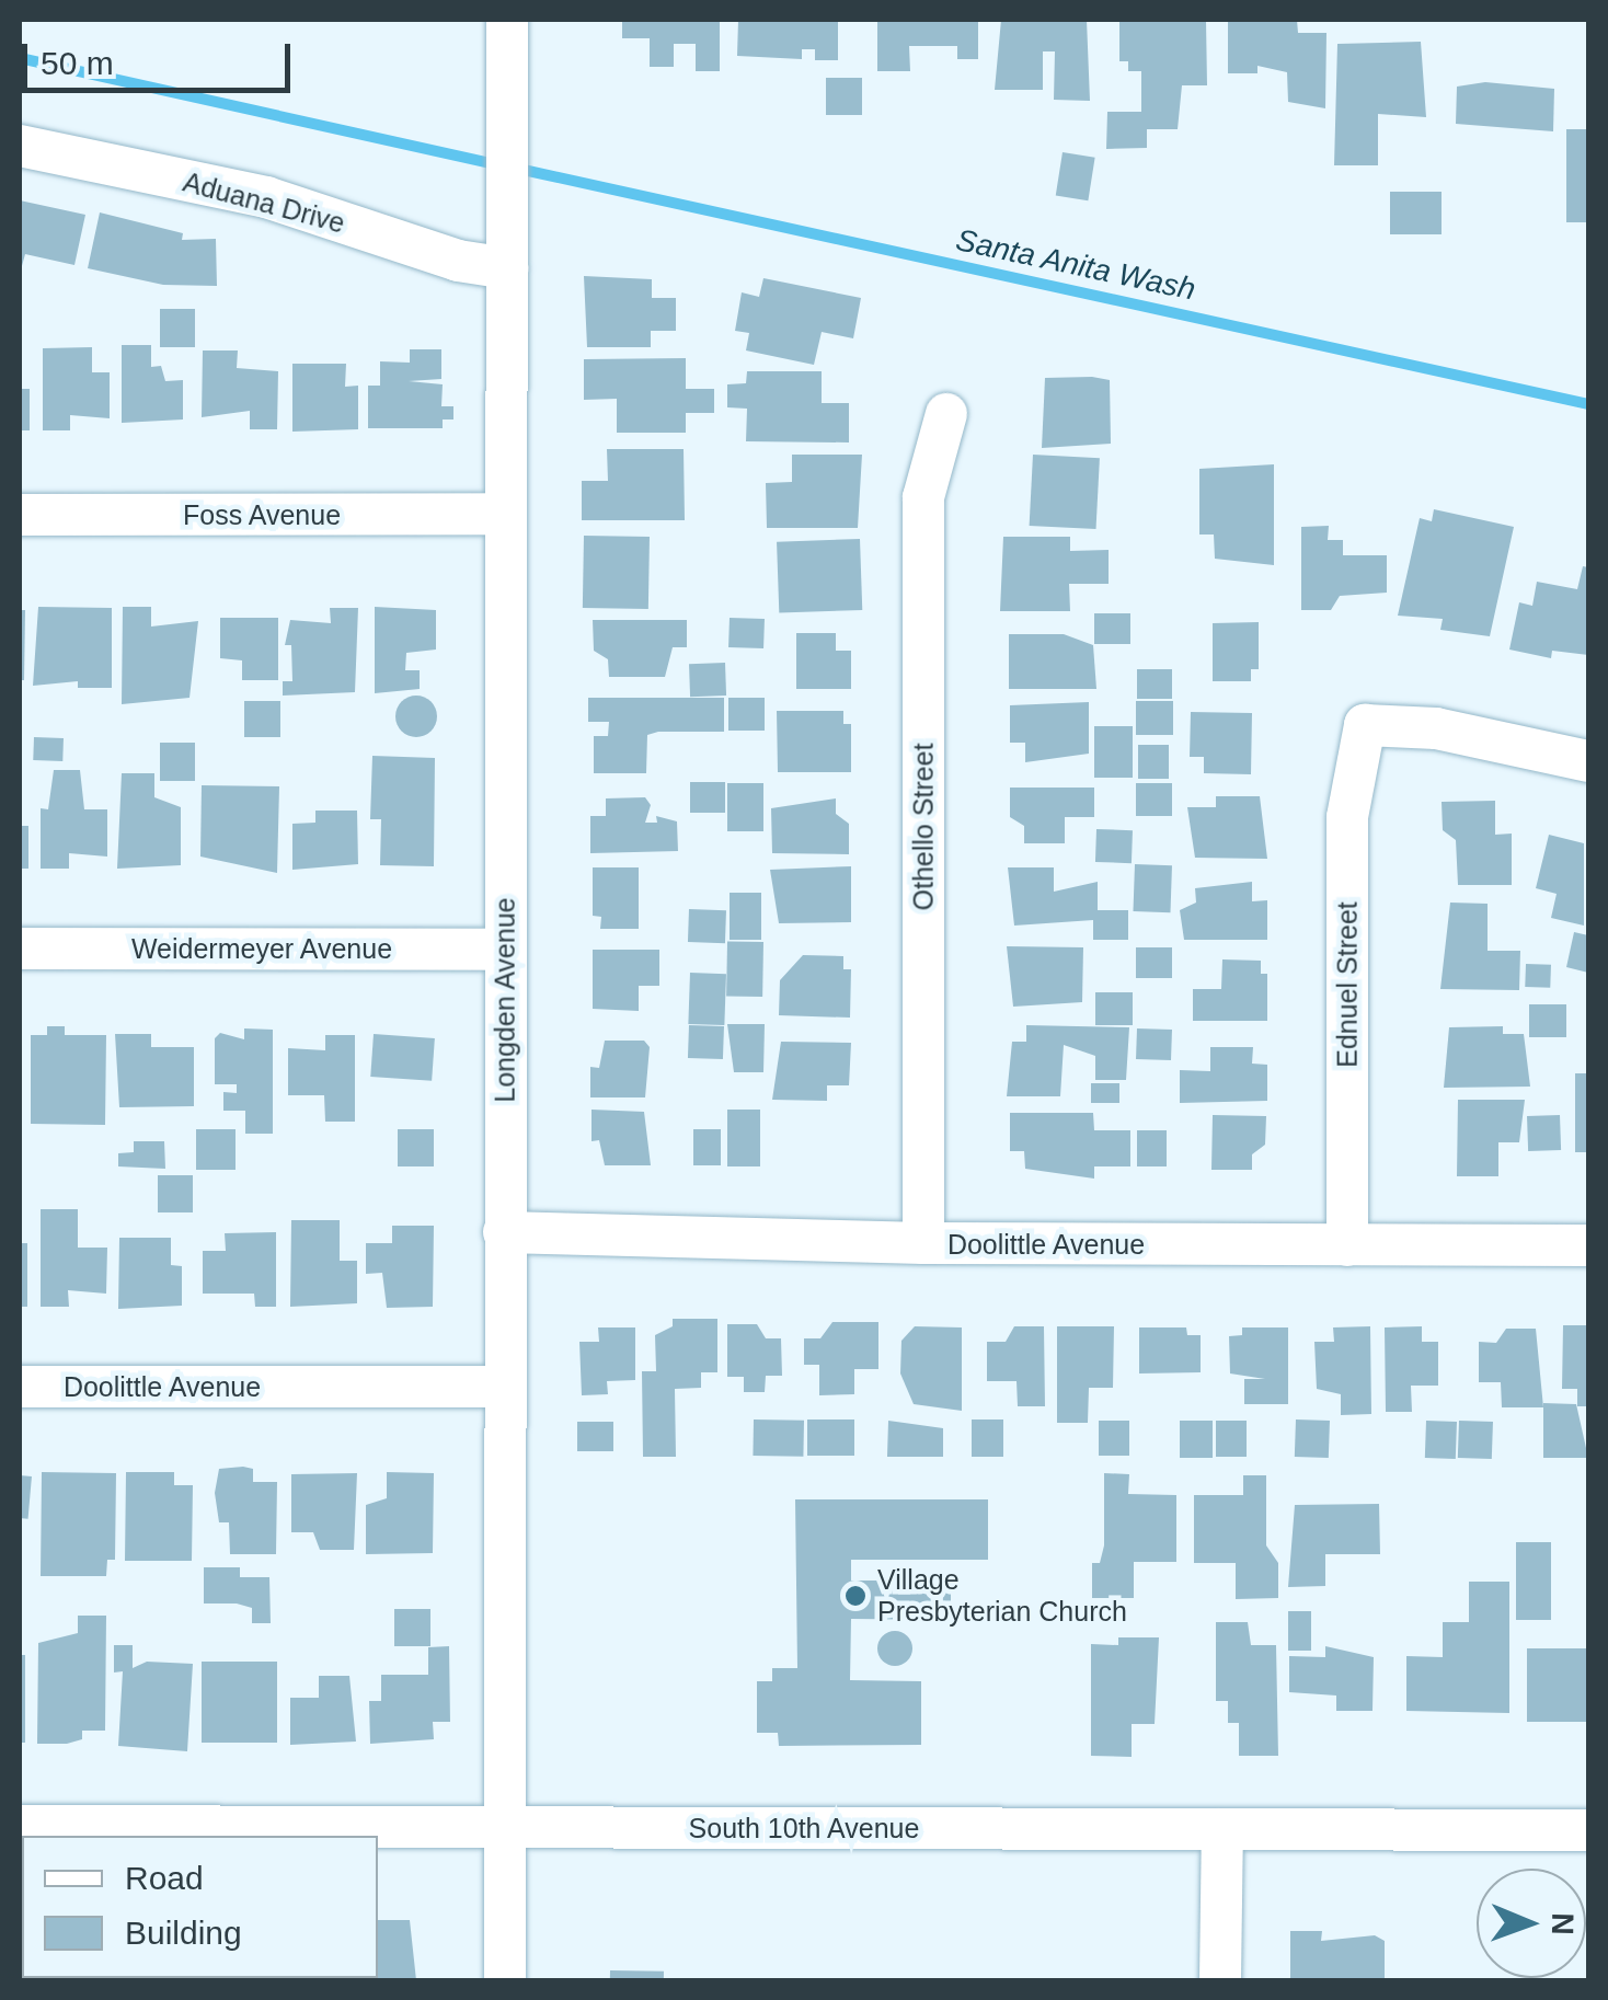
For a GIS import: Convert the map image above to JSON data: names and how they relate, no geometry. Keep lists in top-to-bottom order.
{
  "streets": {
    "street": [
      "Aduana Drive",
      "Foss Avenue",
      "Othello Street",
      "Weidermeyer Avenue",
      "Ednuel Street",
      "Longden Avenue",
      "Doolittle Avenue",
      "South 10th Avenue"
    ]
  },
  "crossings": [
    ["Aduana Drive", "Longden Avenue"],
    ["Foss Avenue", "Longden Avenue"],
    ["Othello Street", "Doolittle Avenue"],
    ["Weidermeyer Avenue", "Longden Avenue"],
    ["Ednuel Street", "Doolittle Avenue"],
    ["Longden Avenue", "Doolittle Avenue"],
    ["Longden Avenue", "South 10th Avenue"]
  ],
  "water": ["Santa Anita Wash"],
  "places": ["Village Presbyterian Church"],
  "legend": ["Road", "Building"],
  "scale_bar": "50 m",
  "north": "right"
}
